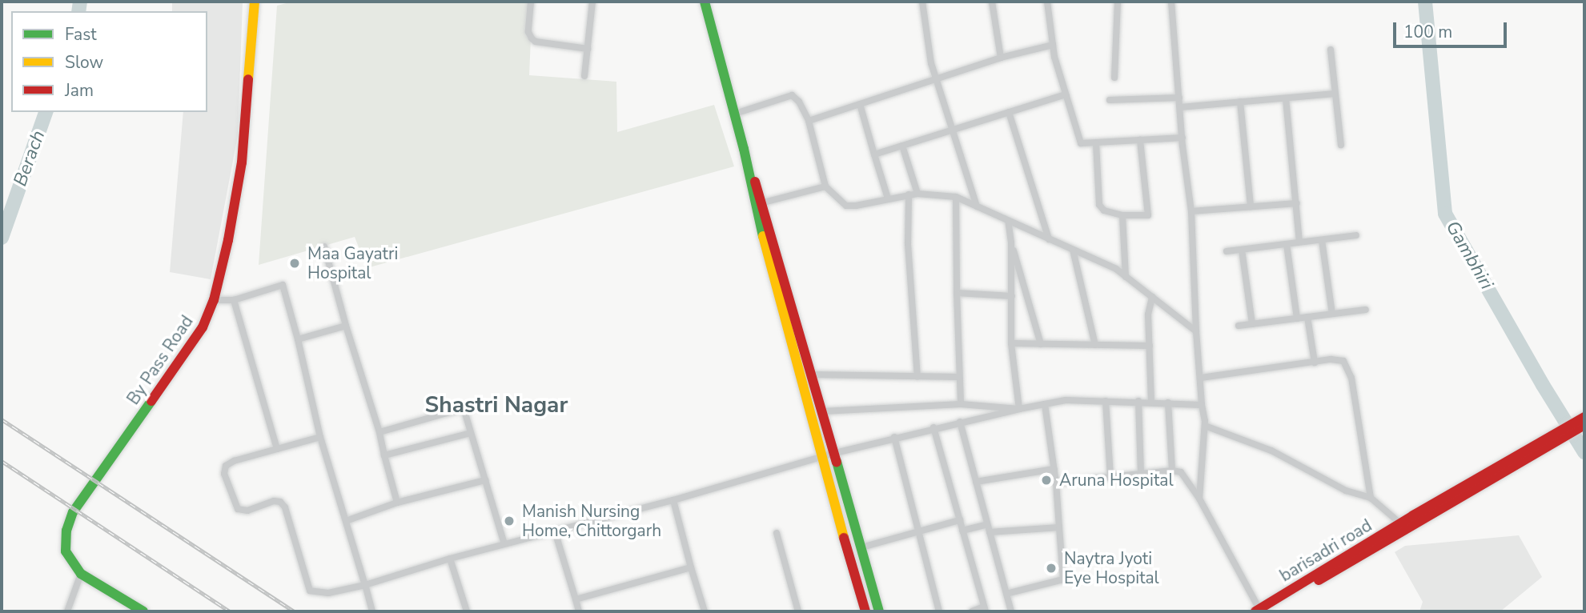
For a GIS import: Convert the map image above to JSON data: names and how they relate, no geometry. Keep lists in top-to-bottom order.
{
  "streets": {
    "main road": ["By Pass Road", "barisadri road"]
  },
  "districts": ["Shastri Nagar"],
  "water": ["Berach", "Gambhiri"],
  "places": [
    "Maa Gayatri Hospital",
    "Aruna Hospital",
    "Manish Nursing Home, Chittorgarh",
    "Naytra Jyoti Eye Hospital"
  ],
  "legend": ["Fast", "Slow", "Jam"],
  "scale_bar": "100 m"
}
